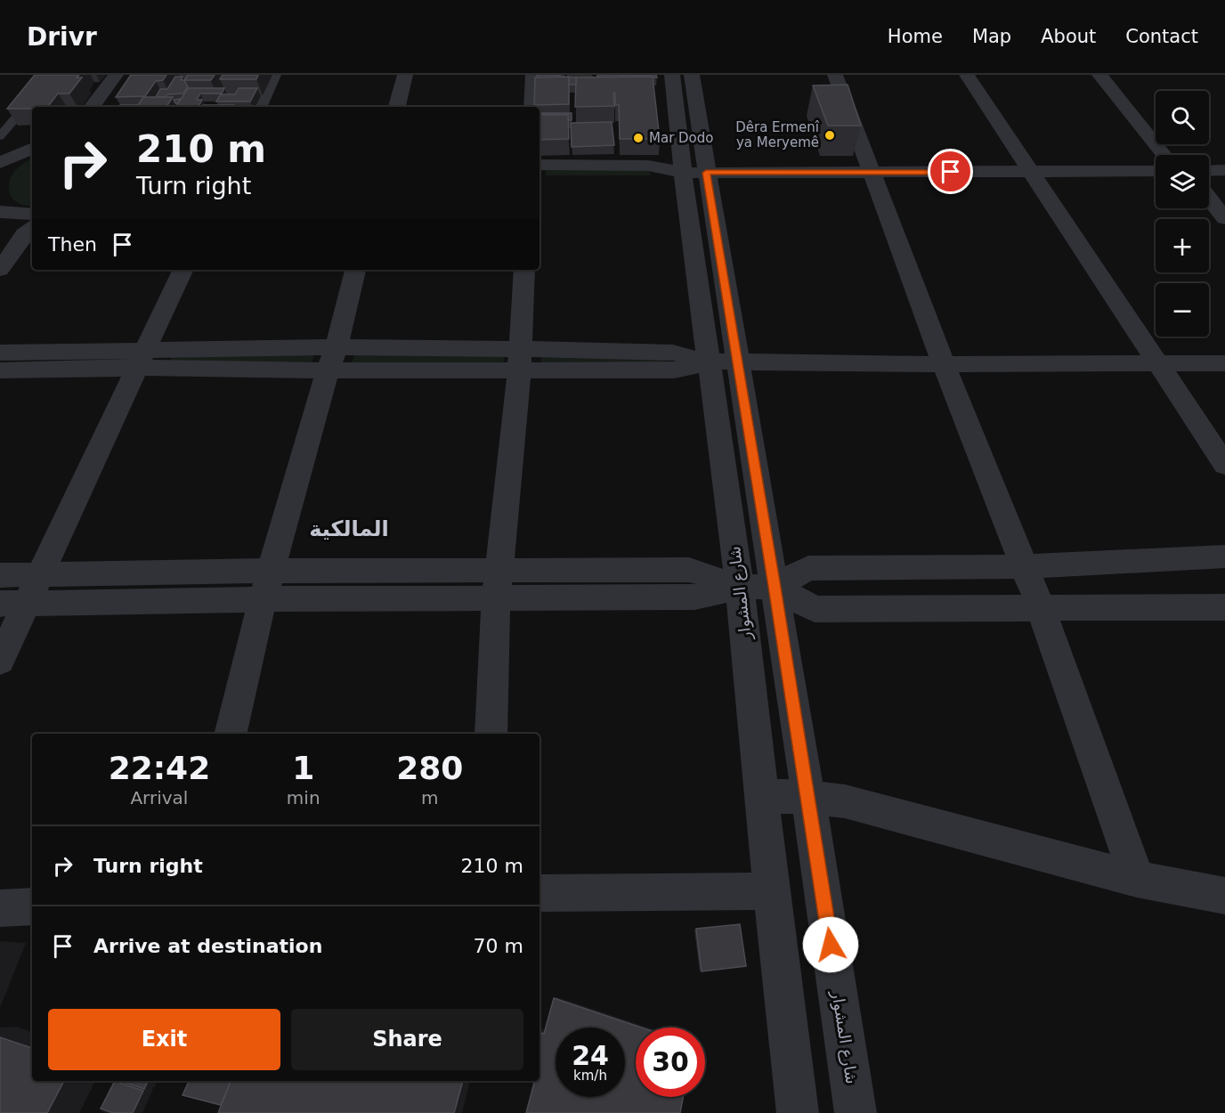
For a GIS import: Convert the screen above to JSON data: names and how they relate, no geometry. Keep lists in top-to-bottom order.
{
  "streets": {
    "street": ["شارع المشوار"]
  },
  "districts": ["المالكية"],
  "places": ["Dêra Ermenî ya Meryemê", "Mar Dodo"],
  "page": {
    "header": "Drivr",
    "nav": [
      "Home",
      "Map",
      "About",
      "Contact"
    ],
    "map_buttons": ["+", "−"],
    "turn": ["210 m", "Turn right"],
    "then": "Then",
    "eta": [
      "22:42",
      "Arrival",
      "1",
      "min",
      "280",
      "m"
    ],
    "list": [
      {
        "name": "Turn right",
        "value": "210 m"
      },
      {
        "name": "Arrive at destination",
        "value": "70 m"
      }
    ],
    "buttons": ["Exit", "Share"],
    "speed": "24 km/h",
    "limit": "30"
  }
}
